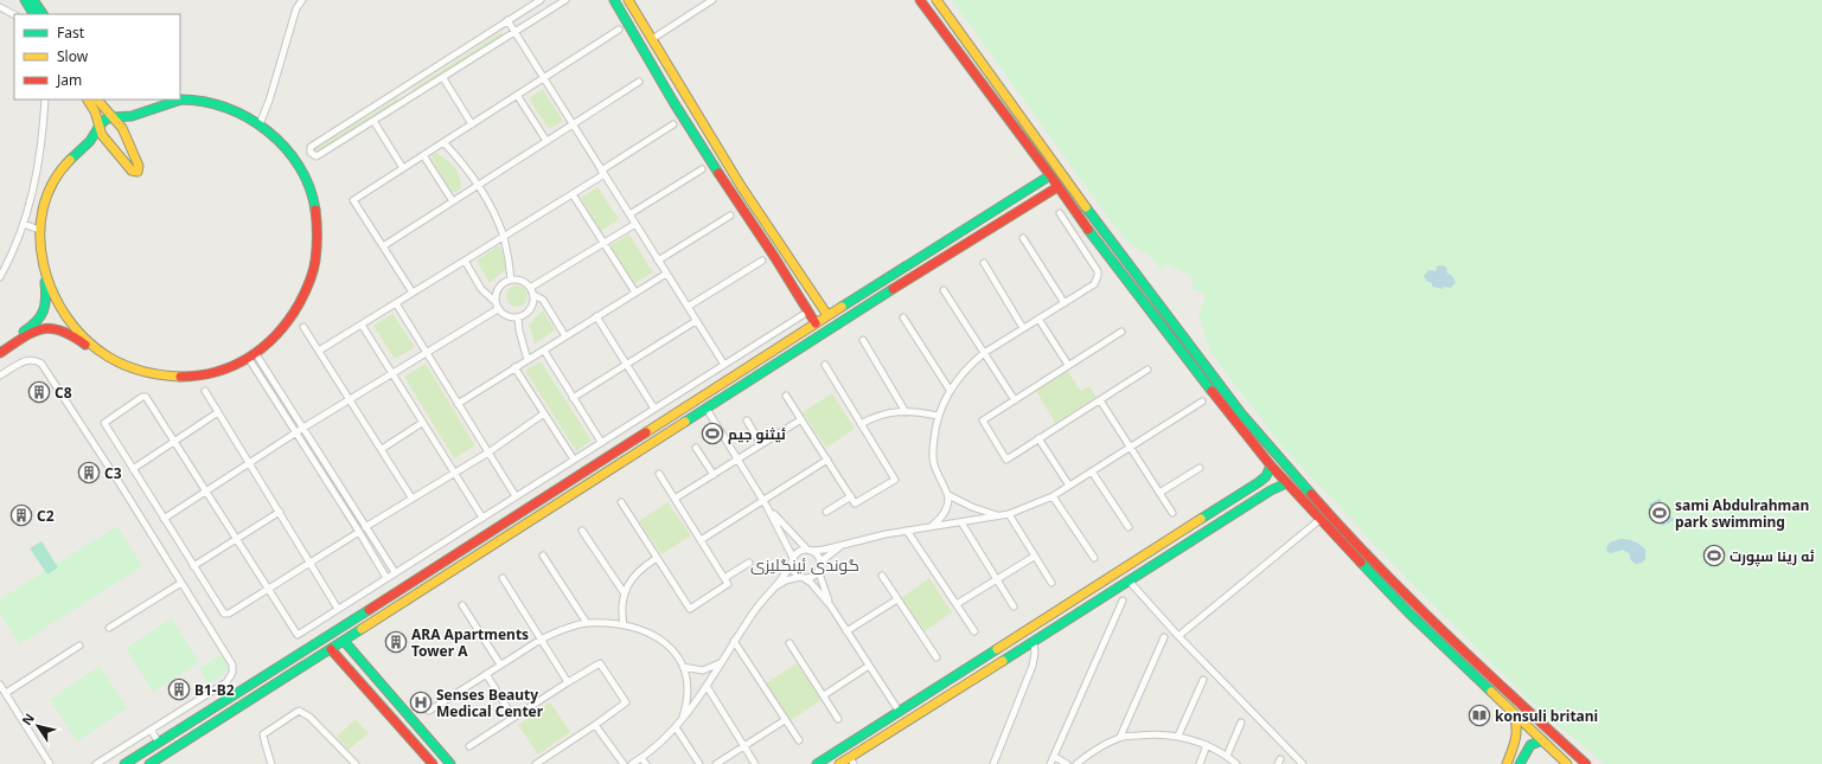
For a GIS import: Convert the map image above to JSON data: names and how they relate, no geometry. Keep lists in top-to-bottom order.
{
  "districts": ["گوندی ئینگلیزی"],
  "places": {
    "building": [
      "C8",
      "C3",
      "C2",
      "ARA Apartments Tower A",
      "B1-B2"
    ],
    "sports": ["ئيثنو جيم", "sami Abdulrahman park swimming", "ئه رينا سپورت"],
    "hospital": ["Senses Beauty Medical Center"],
    "library": ["konsuli britani"]
  },
  "legend": ["Fast", "Slow", "Jam"],
  "north": "top left"
}
